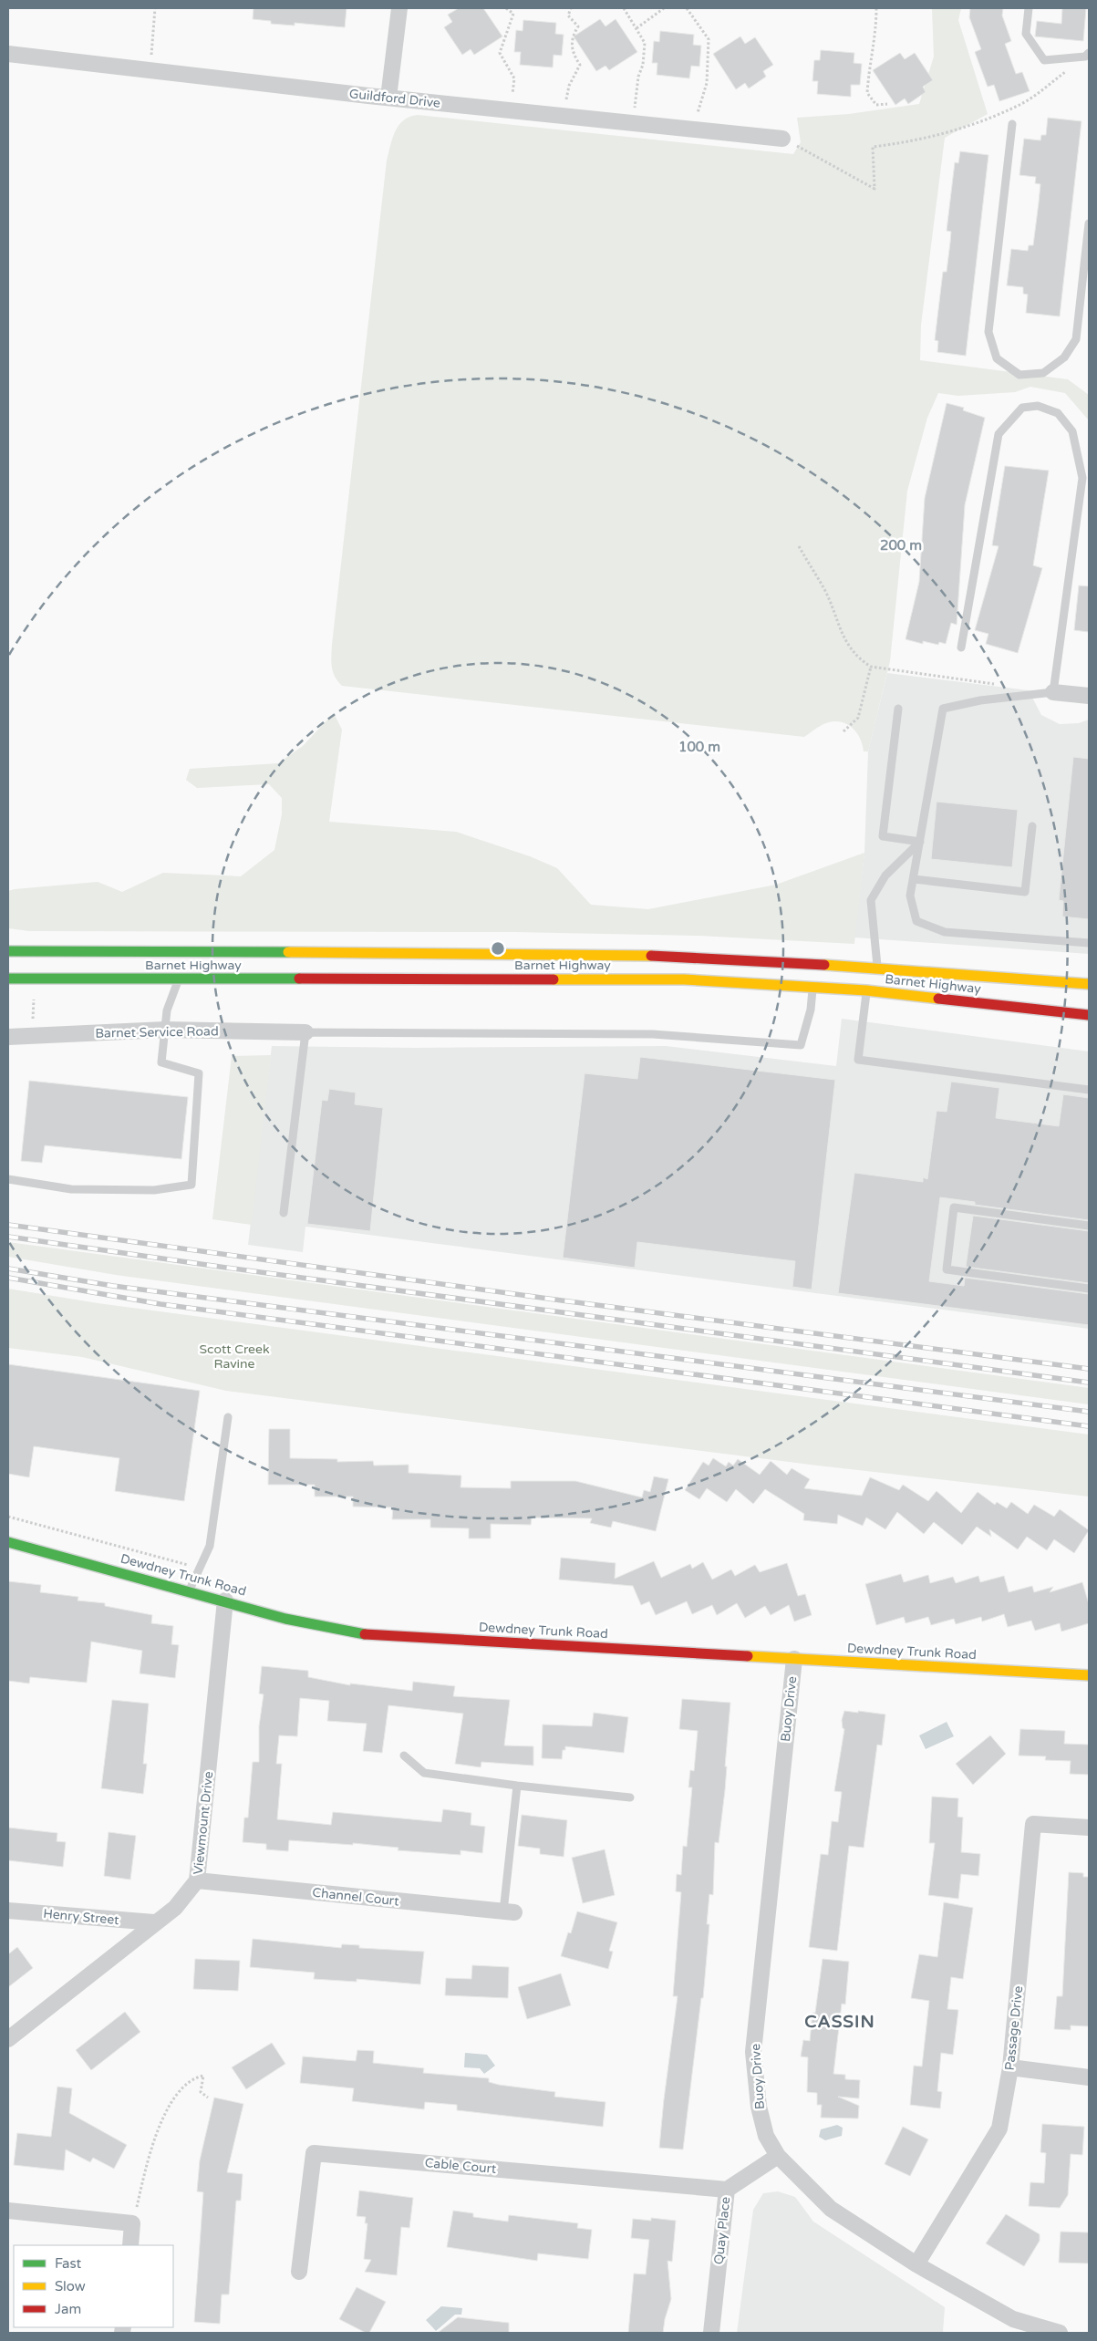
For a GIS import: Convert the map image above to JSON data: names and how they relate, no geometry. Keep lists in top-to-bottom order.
{
  "streets": {
    "main road": ["Barnet Highway", "Dewdney Trunk Road"],
    "street": [
      "Guildford Drive",
      "Barnet Service Road",
      "Buoy Drive",
      "Viewmount Drive",
      "Channel Court",
      "Henry Street",
      "Passage Drive",
      "Cable Court",
      "Quay Place"
    ]
  },
  "crossings": [
    ["Dewdney Trunk Road", "Buoy Drive"],
    ["Dewdney Trunk Road", "Viewmount Drive"],
    ["Buoy Drive", "Passage Drive"],
    ["Buoy Drive", "Quay Place"],
    ["Viewmount Drive", "Channel Court"],
    ["Viewmount Drive", "Henry Street"],
    ["Cable Court", "Quay Place"]
  ],
  "districts": ["CASSIN"],
  "parks": ["Scott Creek Ravine"],
  "legend": ["Fast", "Slow", "Jam"],
  "rings": ["200 m", "100 m"]
}
